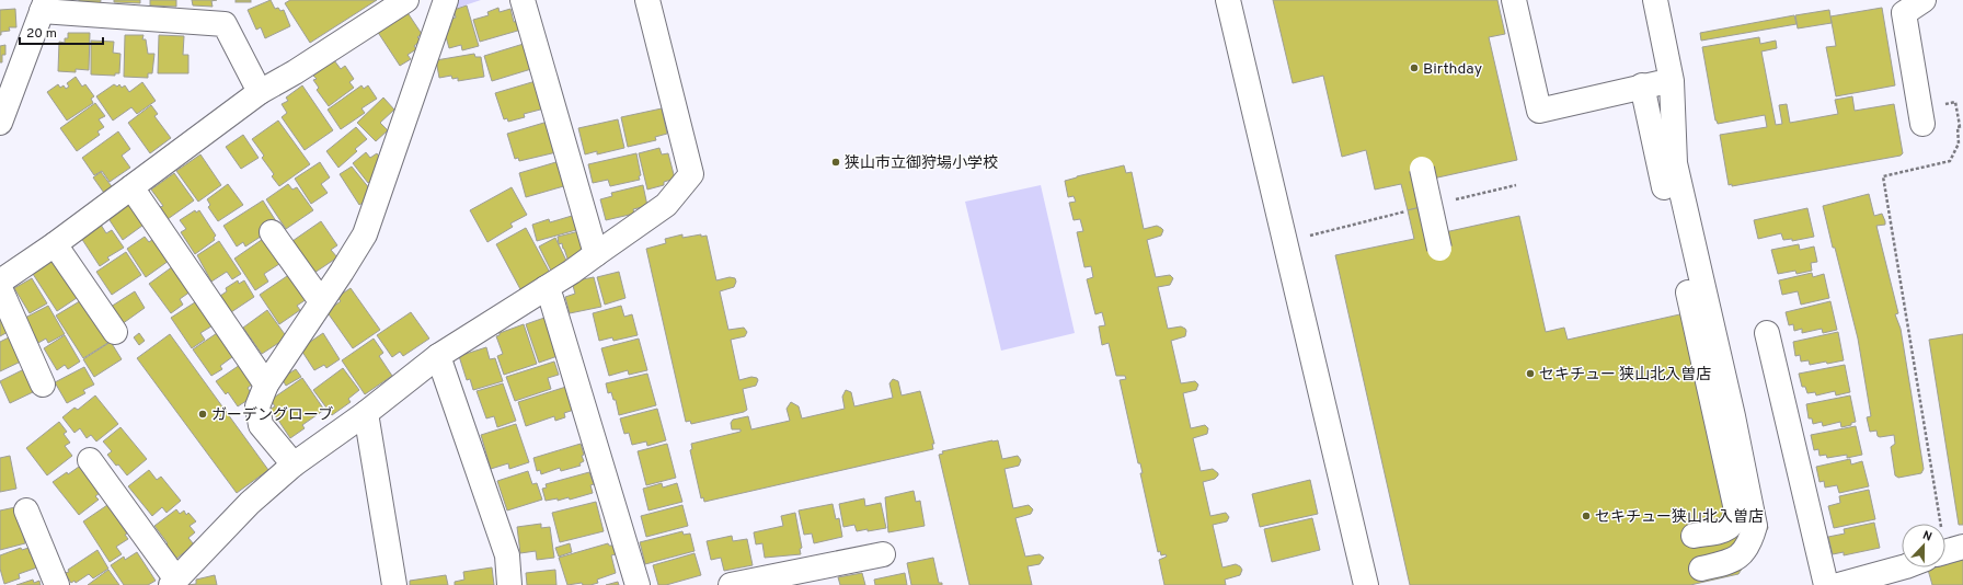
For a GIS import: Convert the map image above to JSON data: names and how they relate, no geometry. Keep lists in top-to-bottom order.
{
  "places": [
    "Birthday",
    "狭山市立御狩場小学校",
    "セキチュー 狭山北入曽店",
    "ガーデングローブ",
    "セキチュー狭山北入曽店"
  ],
  "scale_bar": "20 m",
  "north": "top"
}
